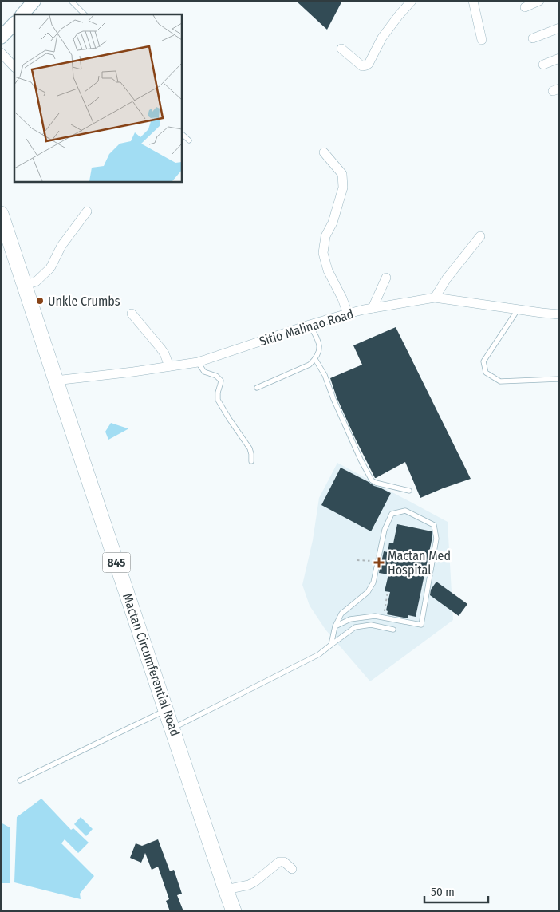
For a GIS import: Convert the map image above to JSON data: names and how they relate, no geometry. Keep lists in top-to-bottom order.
{
  "streets": {
    "main road": ["845", "Mactan Circumferential Road"],
    "street": ["Sitio Malinao Road"]
  },
  "crossings": [
    ["Sitio Malinao Road", "Mactan Circumferential Road"]
  ],
  "places": {
    "other": ["Unkle Crumbs"],
    "health": ["Mactan Med Hospital"]
  },
  "scale_bar": "50 m"
}
